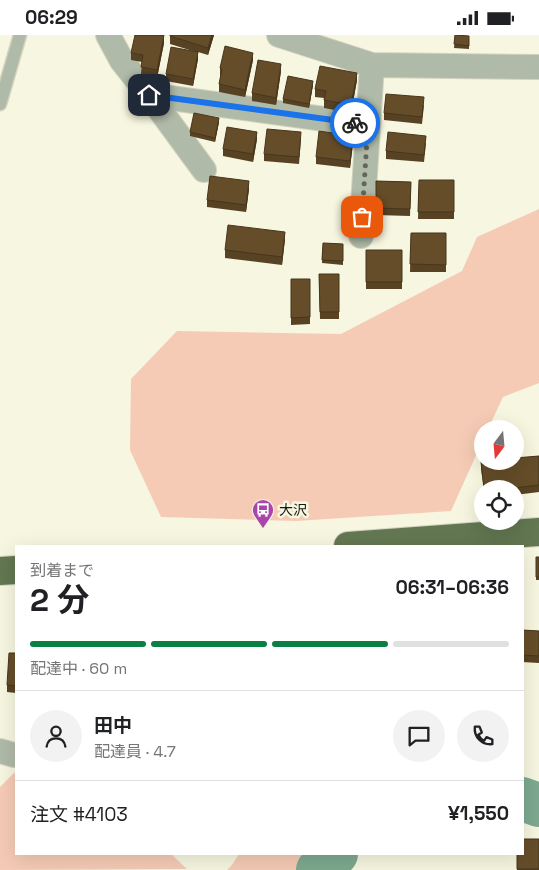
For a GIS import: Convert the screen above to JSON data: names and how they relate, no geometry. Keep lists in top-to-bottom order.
{
  "places": {
    "bus stop": ["大沢"]
  },
  "north": "bottom",
  "page": {
    "status": "06:29",
    "heading": ["2 分", "到着まで", "06:31–06:36"],
    "panel": [
      "田中",
      "配達員 · 4.7",
      "注文 #4103",
      "¥1,550"
    ],
    "bar": "配達中 · 60 m"
  }
}
